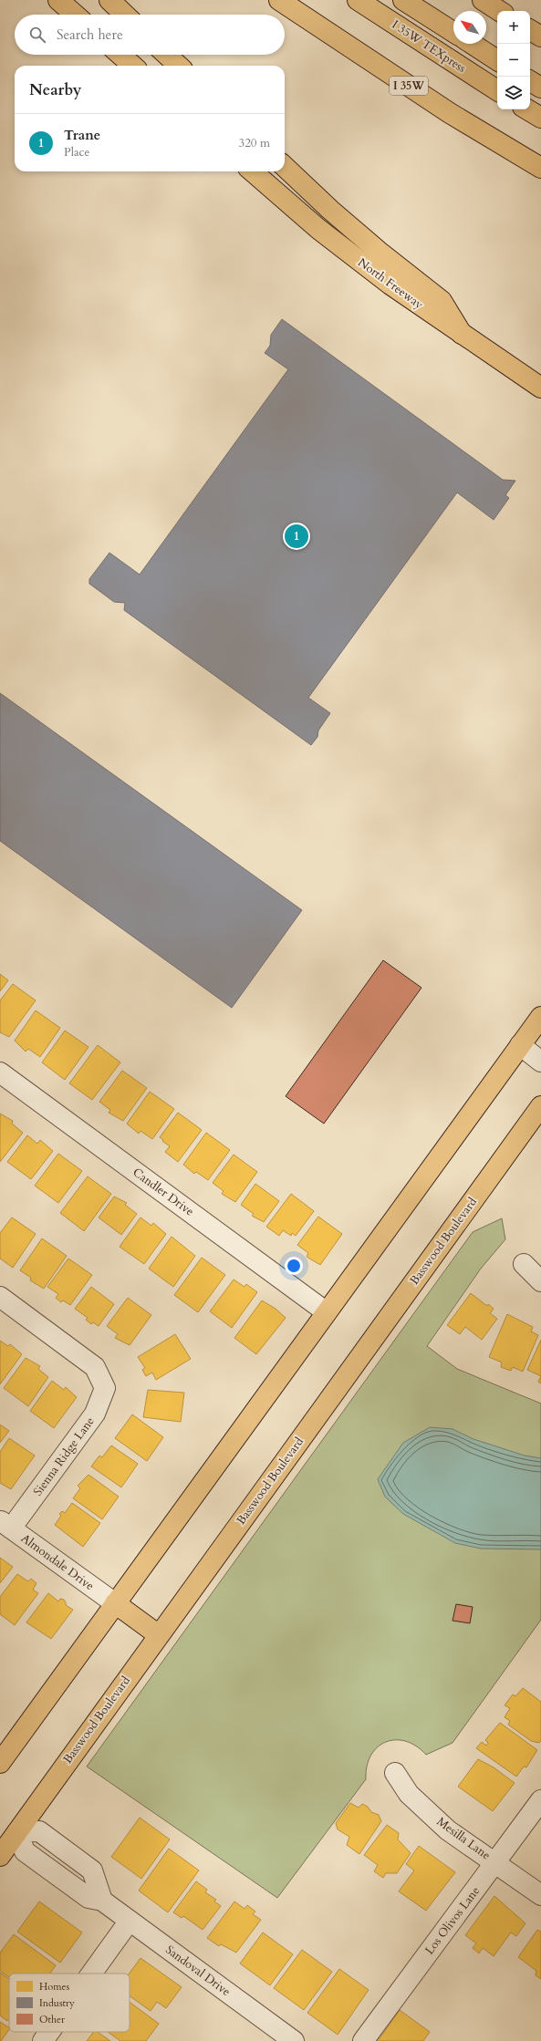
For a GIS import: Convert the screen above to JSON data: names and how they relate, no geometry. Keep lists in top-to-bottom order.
{
  "streets": {
    "main road": [
      "I 35W TEXpress",
      "I 35W",
      "North Freeway",
      "Basswood Boulevard"
    ],
    "street": [
      "Candler Drive",
      "Sienna Ridge Lane",
      "Almondale Drive",
      "Mesilla Lane",
      "Los Olivos Lane",
      "Sandoval Drive"
    ]
  },
  "crossings": [
    ["Basswood Boulevard", "Sandoval Drive"],
    ["Sienna Ridge Lane", "Almondale Drive"],
    ["Mesilla Lane", "Los Olivos Lane"]
  ],
  "legend": ["Homes", "Industry", "Other"],
  "north": "top left",
  "page": {
    "map_buttons": ["+", "−"],
    "search": "Search here",
    "heading": "Nearby",
    "list": [
      {
        "mark": "1",
        "name": "Trane",
        "note": "Place",
        "value": "320 m"
      }
    ],
    "pins": "1"
  }
}
